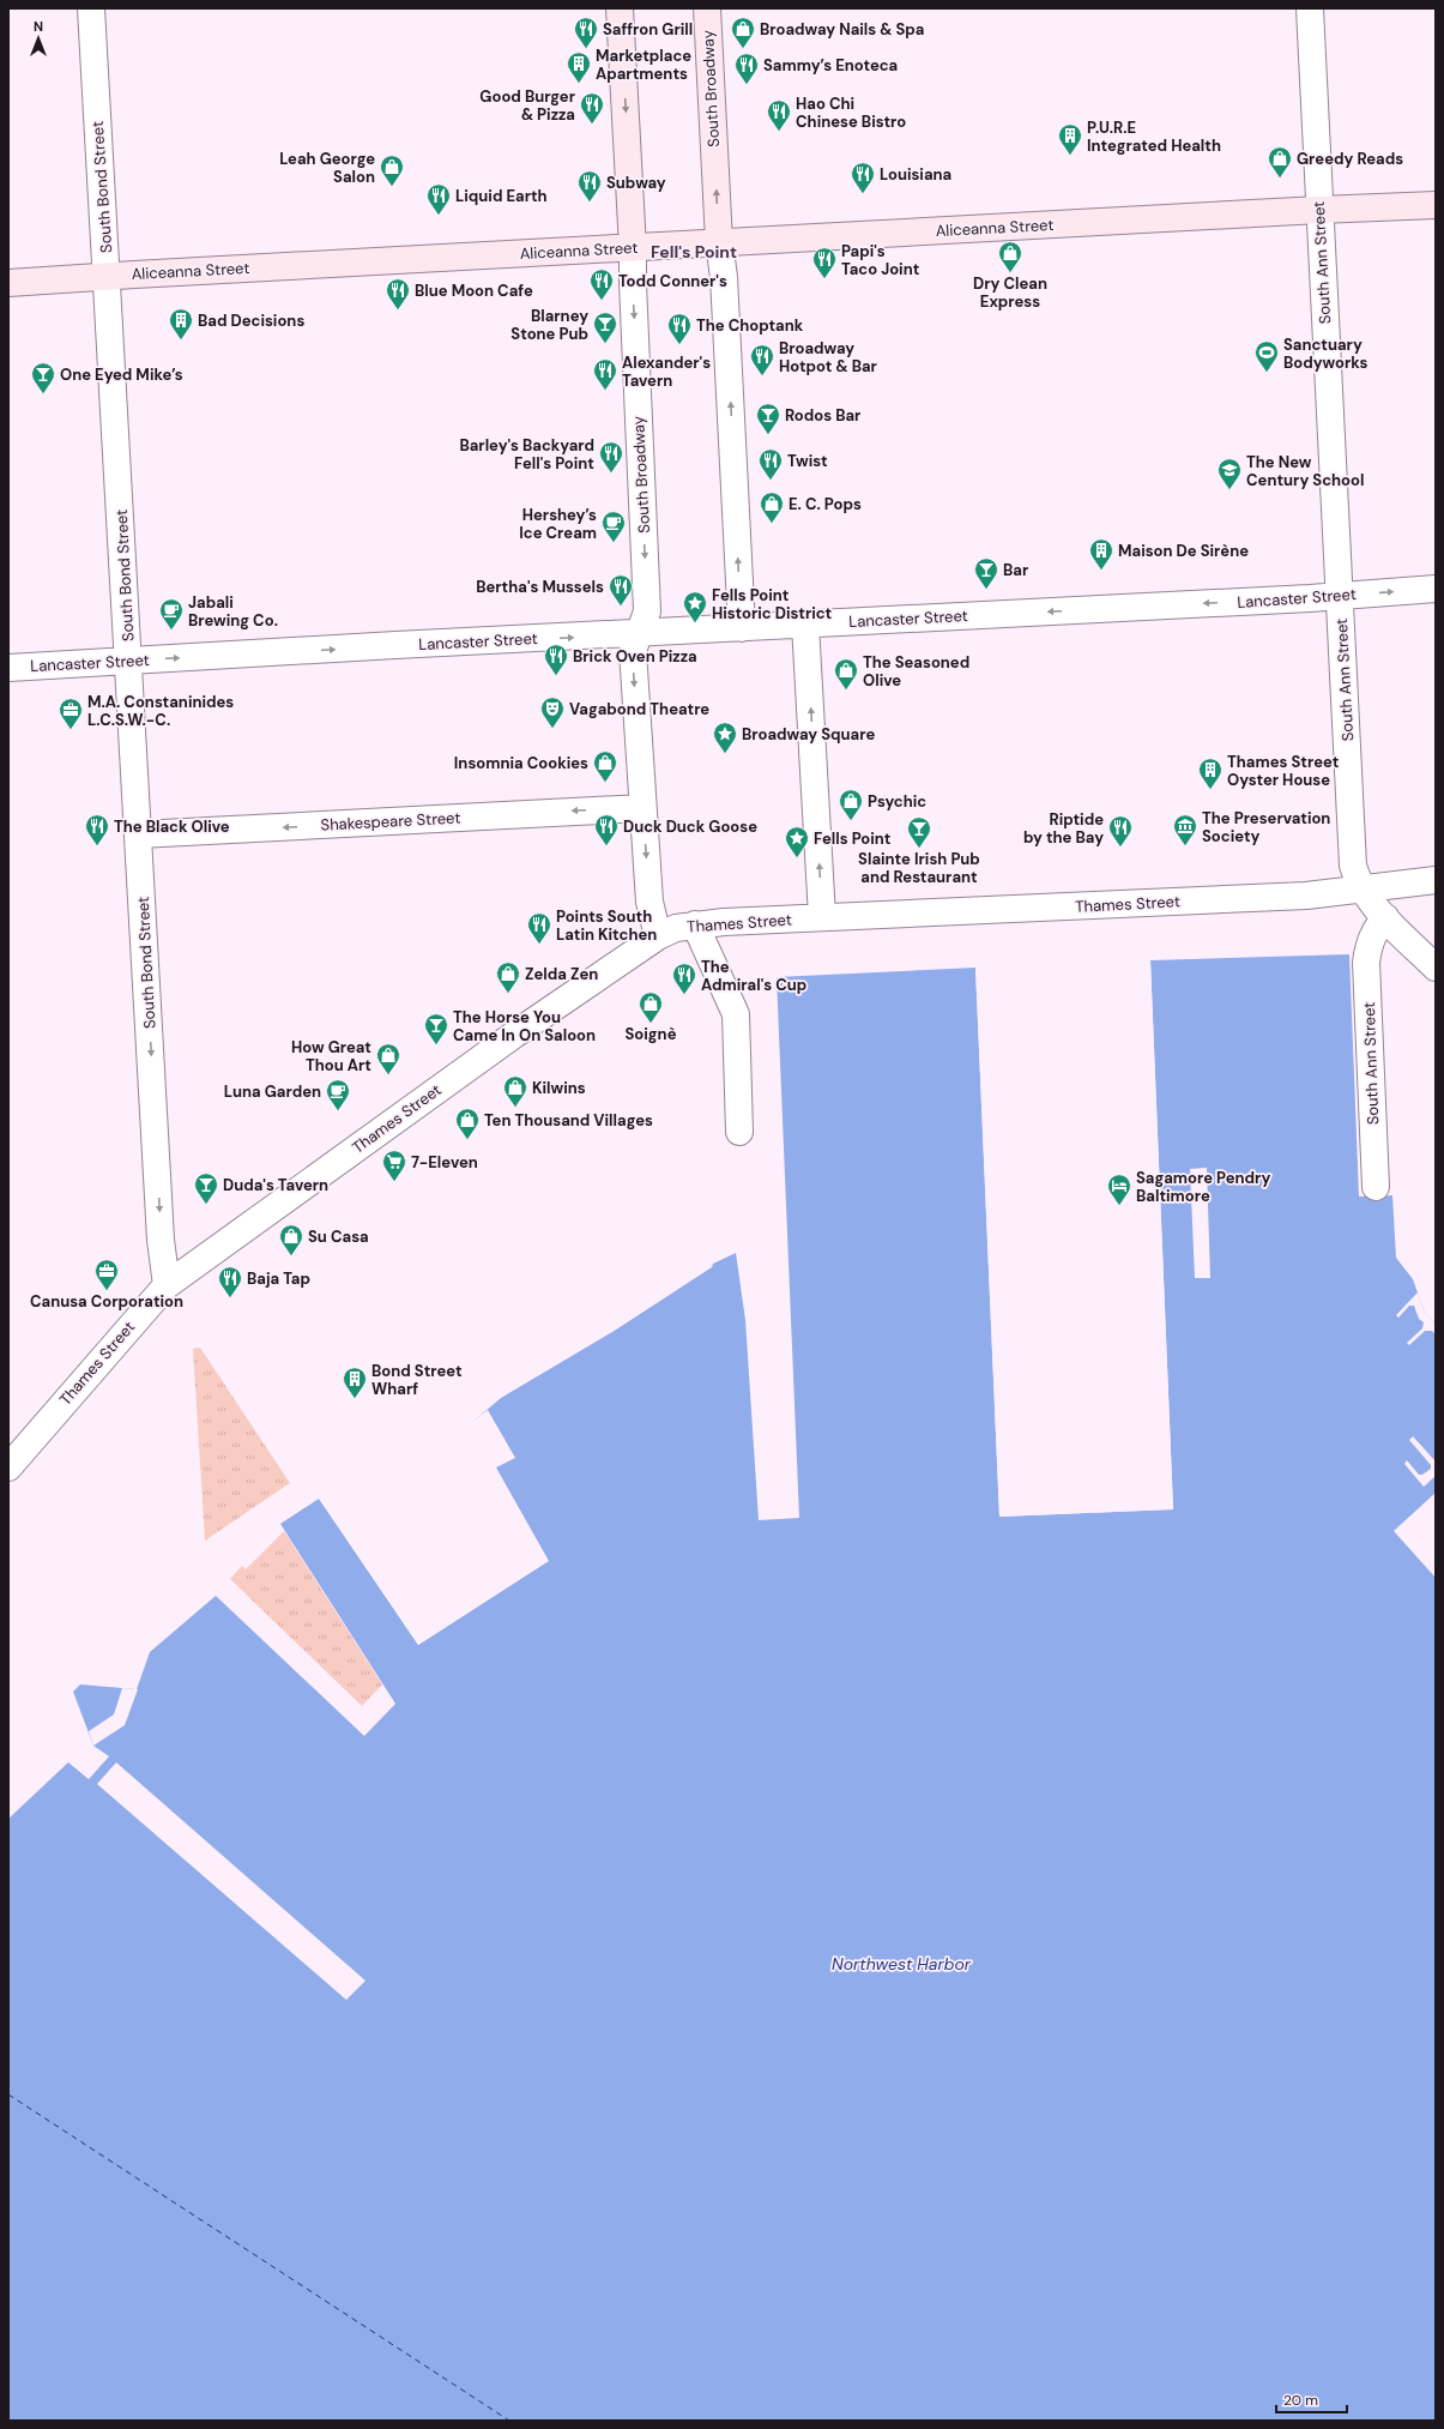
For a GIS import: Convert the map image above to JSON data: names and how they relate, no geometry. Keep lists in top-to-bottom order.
{
  "streets": {
    "main road": ["South Broadway", "Aliceanna Street"],
    "street": [
      "South Bond Street",
      "South Ann Street",
      "Lancaster Street",
      "Shakespeare Street",
      "Thames Street"
    ]
  },
  "crossings": [
    ["South Broadway", "Aliceanna Street"],
    ["South Broadway", "Lancaster Street"],
    ["South Broadway", "Shakespeare Street"],
    ["South Broadway", "Thames Street"],
    ["South Bond Street", "Aliceanna Street"],
    ["South Bond Street", "Lancaster Street"],
    ["South Bond Street", "Shakespeare Street"],
    ["South Bond Street", "Thames Street"],
    ["Aliceanna Street", "South Ann Street"],
    ["South Ann Street", "Lancaster Street"],
    ["South Ann Street", "Thames Street"]
  ],
  "one_way": ["South Bond Street", "Shakespeare Street"],
  "districts": ["Fell's Point"],
  "water": ["Northwest Harbor"],
  "places": {
    "restaurant": [
      "Saffron Grill",
      "Sammy’s Enoteca",
      "Good Burger & Pizza",
      "Hao Chi Chinese Bistro",
      "Louisiana",
      "Subway",
      "Liquid Earth",
      "Papi's Taco Joint",
      "Todd Conner's",
      "Blue Moon Cafe",
      "The Choptank",
      "Broadway Hotpot & Bar",
      "Alexander's Tavern",
      "Barley's Backyard Fell's Point",
      "Twist",
      "Bertha's Mussels",
      "Brick Oven Pizza",
      "The Black Olive",
      "Duck Duck Goose",
      "Riptide by the Bay",
      "Points South Latin Kitchen",
      "The Admiral's Cup",
      "Baja Tap"
    ],
    "shop": [
      "Broadway Nails & Spa",
      "Greedy Reads",
      "Leah George Salon",
      "Dry Clean Express",
      "E. C. Pops",
      "The Seasoned Olive",
      "Insomnia Cookies",
      "Psychic",
      "Zelda Zen",
      "Soignè",
      "How Great Thou Art",
      "Kilwins",
      "Ten Thousand Villages",
      "Su Casa"
    ],
    "building": [
      "Marketplace Apartments",
      "P.U.R.E Integrated Health",
      "Bad Decisions",
      "Maison De Sirène",
      "Thames Street Oyster House",
      "Bond Street Wharf"
    ],
    "bar": [
      "Blarney Stone Pub",
      "One Eyed Mike’s",
      "Rodos Bar",
      "Bar",
      "Slainte Irish Pub and Restaurant",
      "The Horse You Came In On Saloon",
      "Duda's Tavern"
    ],
    "sports": ["Sanctuary Bodyworks"],
    "school or university": ["The New Century School"],
    "cafe": ["Hershey’s Ice Cream", "Jabali Brewing Co.", "Luna Garden"],
    "place": ["Fells Point Historic District", "Broadway Square", "Fells Point"],
    "theatre": ["Vagabond Theatre"],
    "office": ["M.A. Constaninides L.C.S.W.-C.", "Canusa Corporation"],
    "museum": ["The Preservation Society"],
    "supermarket": ["7-Eleven"],
    "hotel": ["Sagamore Pendry Baltimore"]
  },
  "scale_bar": "20 m",
  "north": "top"
}
